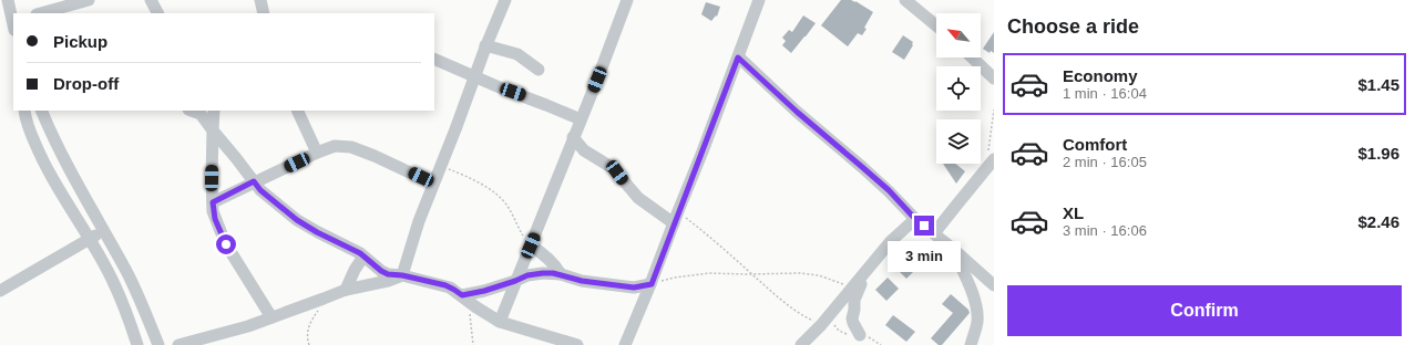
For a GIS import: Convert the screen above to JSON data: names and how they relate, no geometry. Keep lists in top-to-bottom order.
{
  "north": "top left",
  "page": {
    "heading": "Choose a ride",
    "banner": ["Pickup", "Drop-off"],
    "list": [
      {
        "name": "Economy",
        "note": "1 min · 16:04",
        "value": "$1.45"
      },
      {
        "name": "Comfort",
        "note": "2 min · 16:05",
        "value": "$1.96"
      },
      {
        "name": "XL",
        "note": "3 min · 16:06",
        "value": "$2.46"
      }
    ],
    "bubble": "3 min",
    "buttons": "Confirm"
  }
}
